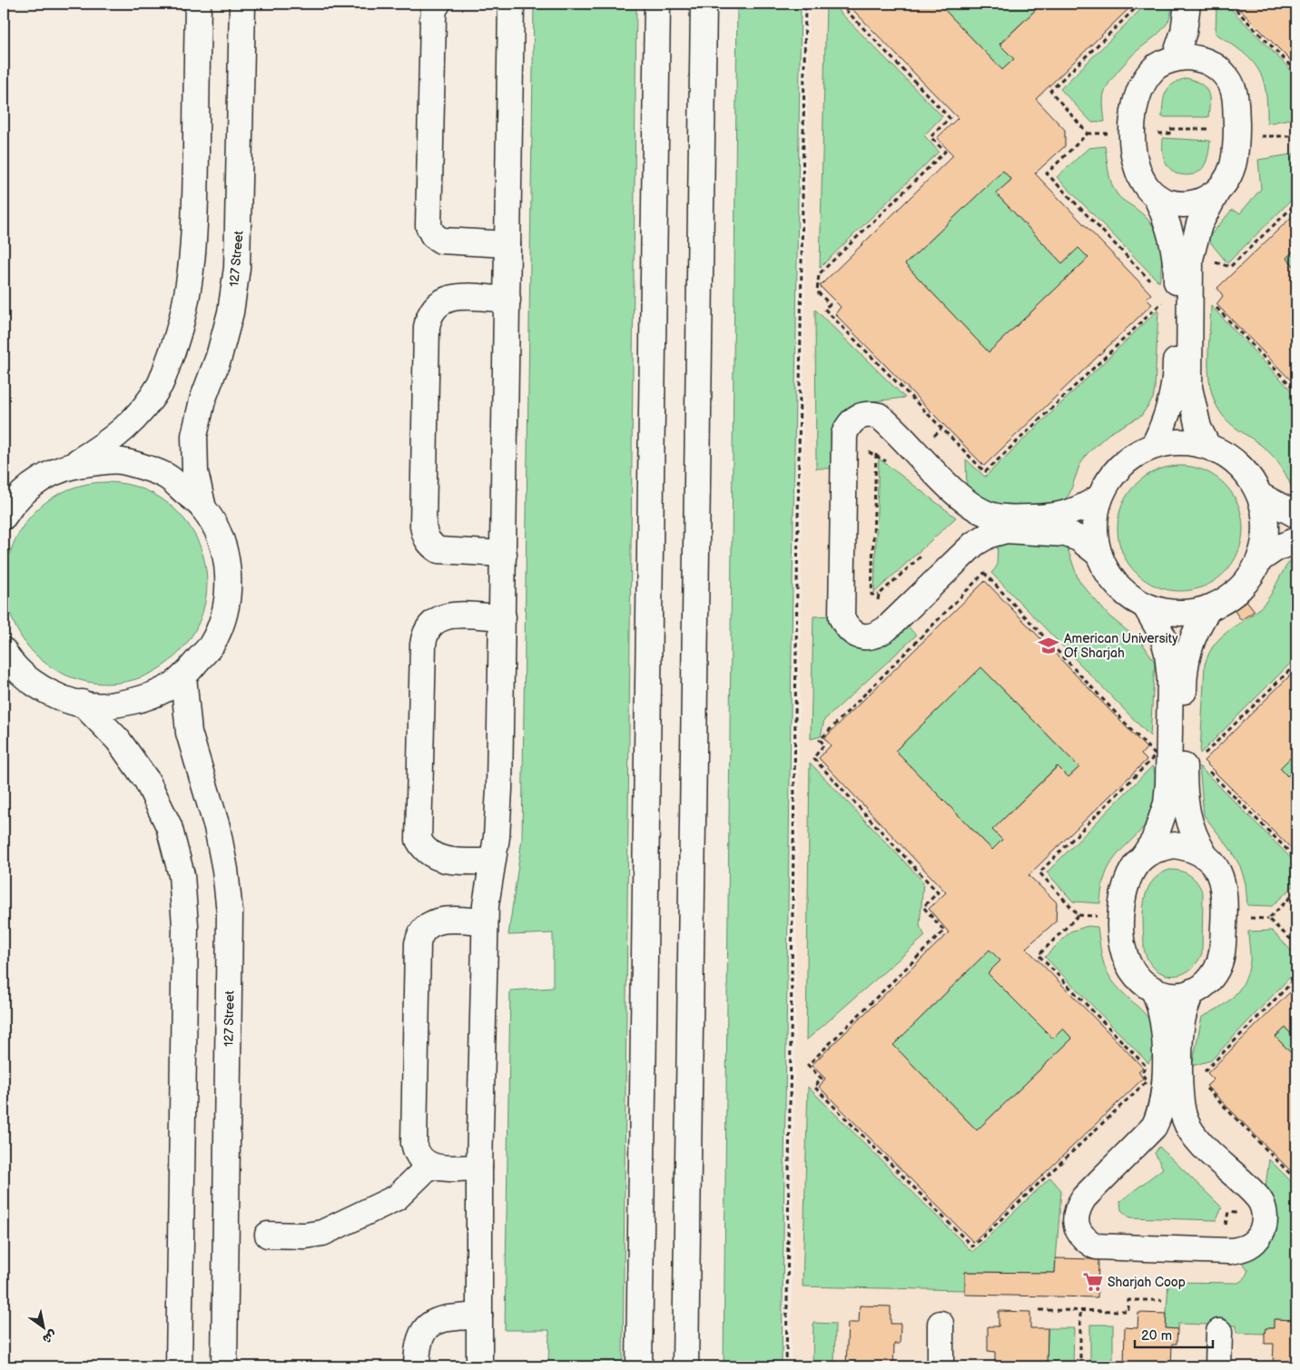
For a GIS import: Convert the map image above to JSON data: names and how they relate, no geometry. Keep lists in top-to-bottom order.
{
  "streets": {
    "street": ["127 Street"]
  },
  "places": {
    "school or university": ["American University Of Sharjah"],
    "supermarket": ["Sharjah Coop"]
  },
  "scale_bar": "20 m",
  "north": "bottom right"
}
